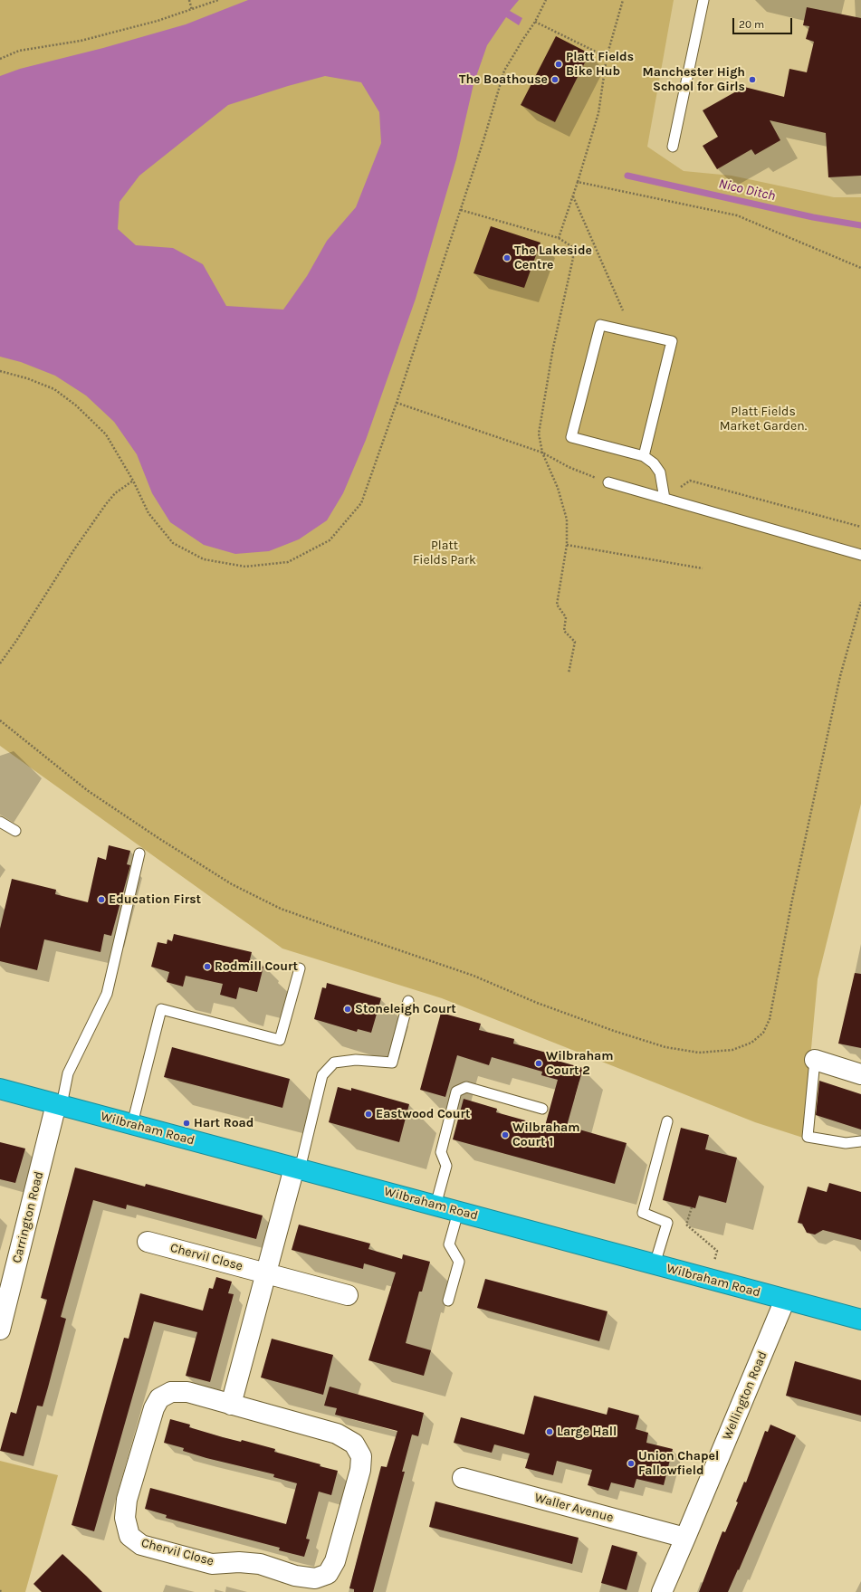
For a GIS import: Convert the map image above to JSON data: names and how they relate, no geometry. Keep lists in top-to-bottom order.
{
  "streets": {
    "highway": ["Wilbraham Road"],
    "street": [
      "Carrington Road",
      "Chervil Close",
      "Wellington Road",
      "Waller Avenue"
    ]
  },
  "crossings": [
    ["Wilbraham Road", "Carrington Road"],
    ["Wilbraham Road", "Wellington Road"],
    ["Wellington Road", "Waller Avenue"]
  ],
  "water": ["Nico Ditch"],
  "parks": ["Platt Fields Market Garden.", "Platt Fields Park"],
  "places": [
    "Platt Fields Bike Hub",
    "The Boathouse",
    "Manchester High School for Girls",
    "The Lakeside Centre",
    "Education First",
    "Rodmill Court",
    "Stoneleigh Court",
    "Wilbraham Court 2",
    "Eastwood Court",
    "Hart Road",
    "Wilbraham Court 1",
    "Large Hall",
    "Union Chapel Fallowfield"
  ],
  "scale_bar": "20 m"
}
